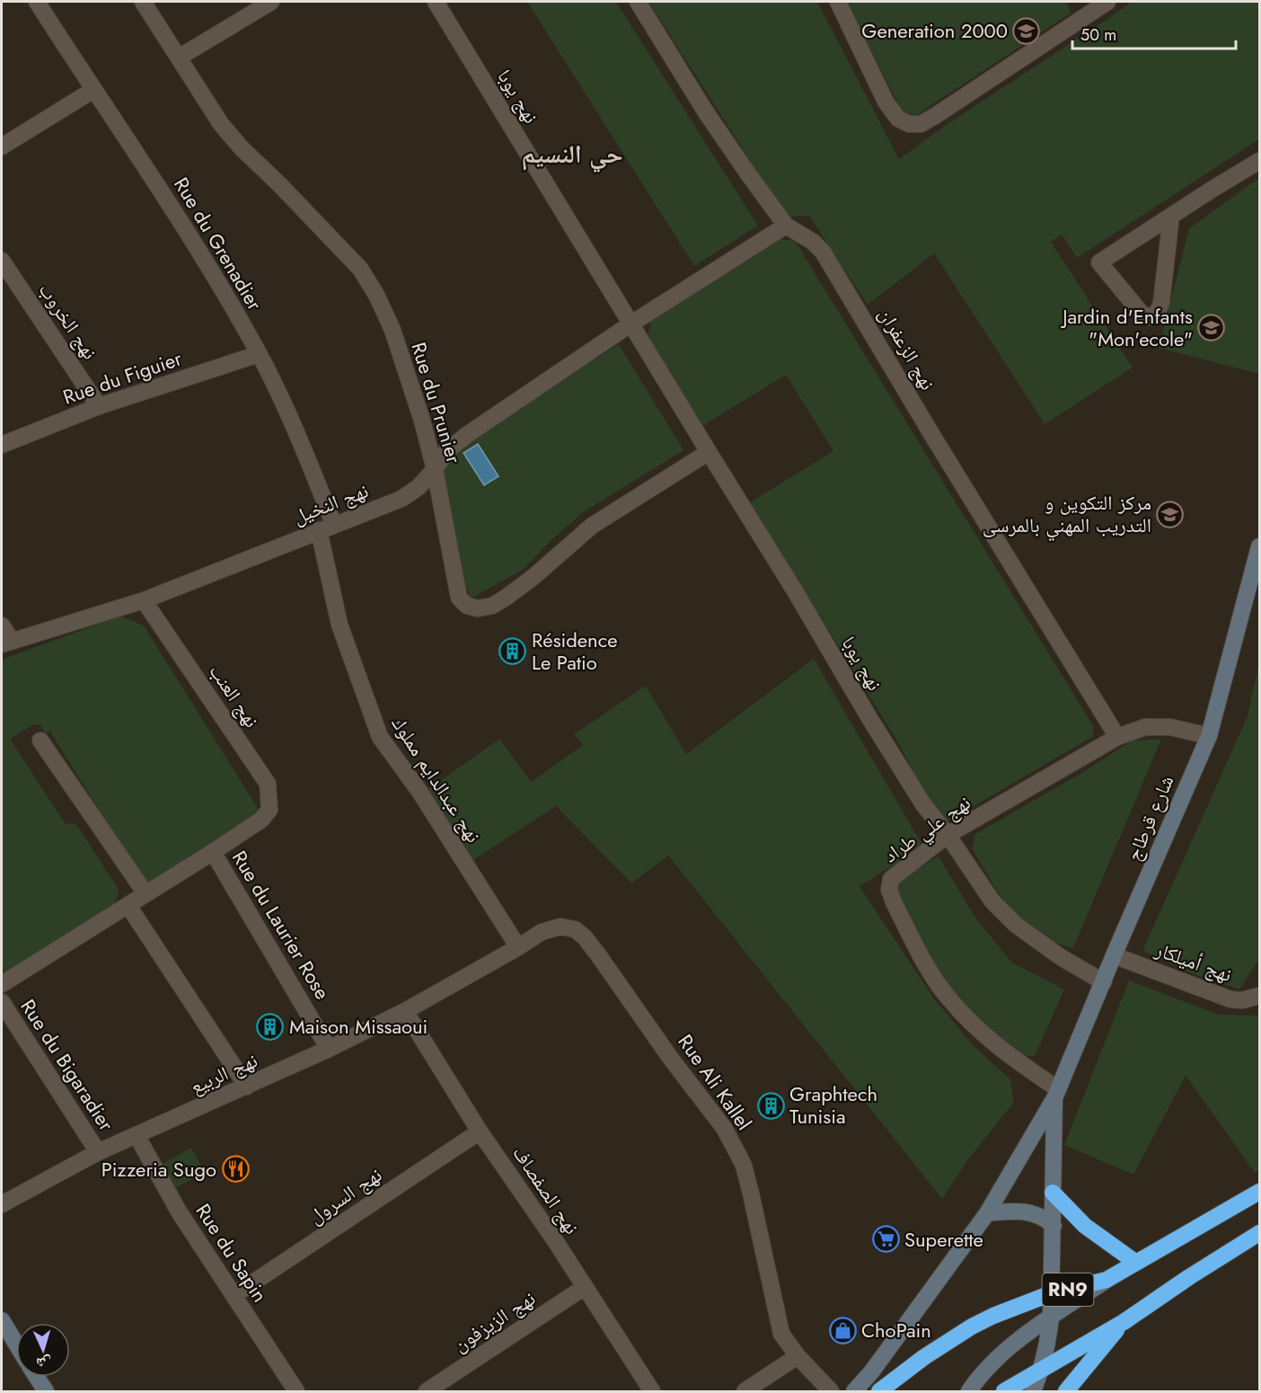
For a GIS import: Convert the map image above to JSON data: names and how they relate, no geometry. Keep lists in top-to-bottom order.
{
  "streets": {
    "highway": ["RN9"],
    "street": [
      "نهج يوبا",
      "Rue du Grenadier",
      "نهج الخروب",
      "نهج الزعفران",
      "Rue du Figuier",
      "Rue du Prunier",
      "نهج النخيل",
      "نهج العنب",
      "نهج عبدالدايم مملوك",
      "شارع قرطاج",
      "نهج علي طراد",
      "Rue du Laurier Rose",
      "نهج أميلكار",
      "Rue du Bigaradier",
      "نهج الربيع",
      "Rue Ali Kallel",
      "نهج الصفصاف",
      "نهج السرول",
      "Rue du Sapin",
      "نهج الزيزفون"
    ]
  },
  "crossings": [
    ["نهج يوبا", "Rue du Prunier"],
    ["نهج يوبا", "نهج النخيل"],
    ["نهج يوبا", "شارع قرطاج"],
    ["نهج يوبا", "نهج علي طراد"],
    ["Rue du Grenadier", "Rue du Figuier"],
    ["Rue du Grenadier", "نهج النخيل"],
    ["Rue du Grenadier", "نهج عبدالدايم مملوك"],
    ["نهج الخروب", "Rue du Figuier"],
    ["نهج الزعفران", "نهج علي طراد"],
    ["Rue du Prunier", "نهج النخيل"],
    ["نهج النخيل", "نهج العنب"],
    ["نهج النخيل", "نهج عبدالدايم مملوك"],
    ["نهج العنب", "Rue du Laurier Rose"],
    ["نهج عبدالدايم مملوك", "نهج الربيع"],
    ["نهج عبدالدايم مملوك", "Rue Ali Kallel"],
    ["شارع قرطاج", "نهج علي طراد"],
    ["شارع قرطاج", "نهج أميلكار"],
    ["Rue du Laurier Rose", "نهج الربيع"],
    ["Rue du Bigaradier", "نهج الربيع"],
    ["نهج الربيع", "Rue Ali Kallel"],
    ["نهج الربيع", "نهج الصفصاف"],
    ["نهج الربيع", "Rue du Sapin"],
    ["نهج الصفصاف", "نهج السرول"],
    ["نهج الصفصاف", "نهج الزيزفون"],
    ["نهج السرول", "Rue du Sapin"]
  ],
  "districts": ["حي النسيم"],
  "places": {
    "school or university": ["Generation 2000", "Jardin d'Enfants \"Mon'ecole\"", "مركز التكوين و التدريب المهني بالمرسى"],
    "building": ["Résidence Le Patio", "Maison Missaoui", "Graphtech Tunisia"],
    "restaurant": ["Pizzeria Sugo"],
    "supermarket": ["Superette"],
    "shop": ["ChoPain"]
  },
  "scale_bar": "50 m",
  "north": "bottom"
}
